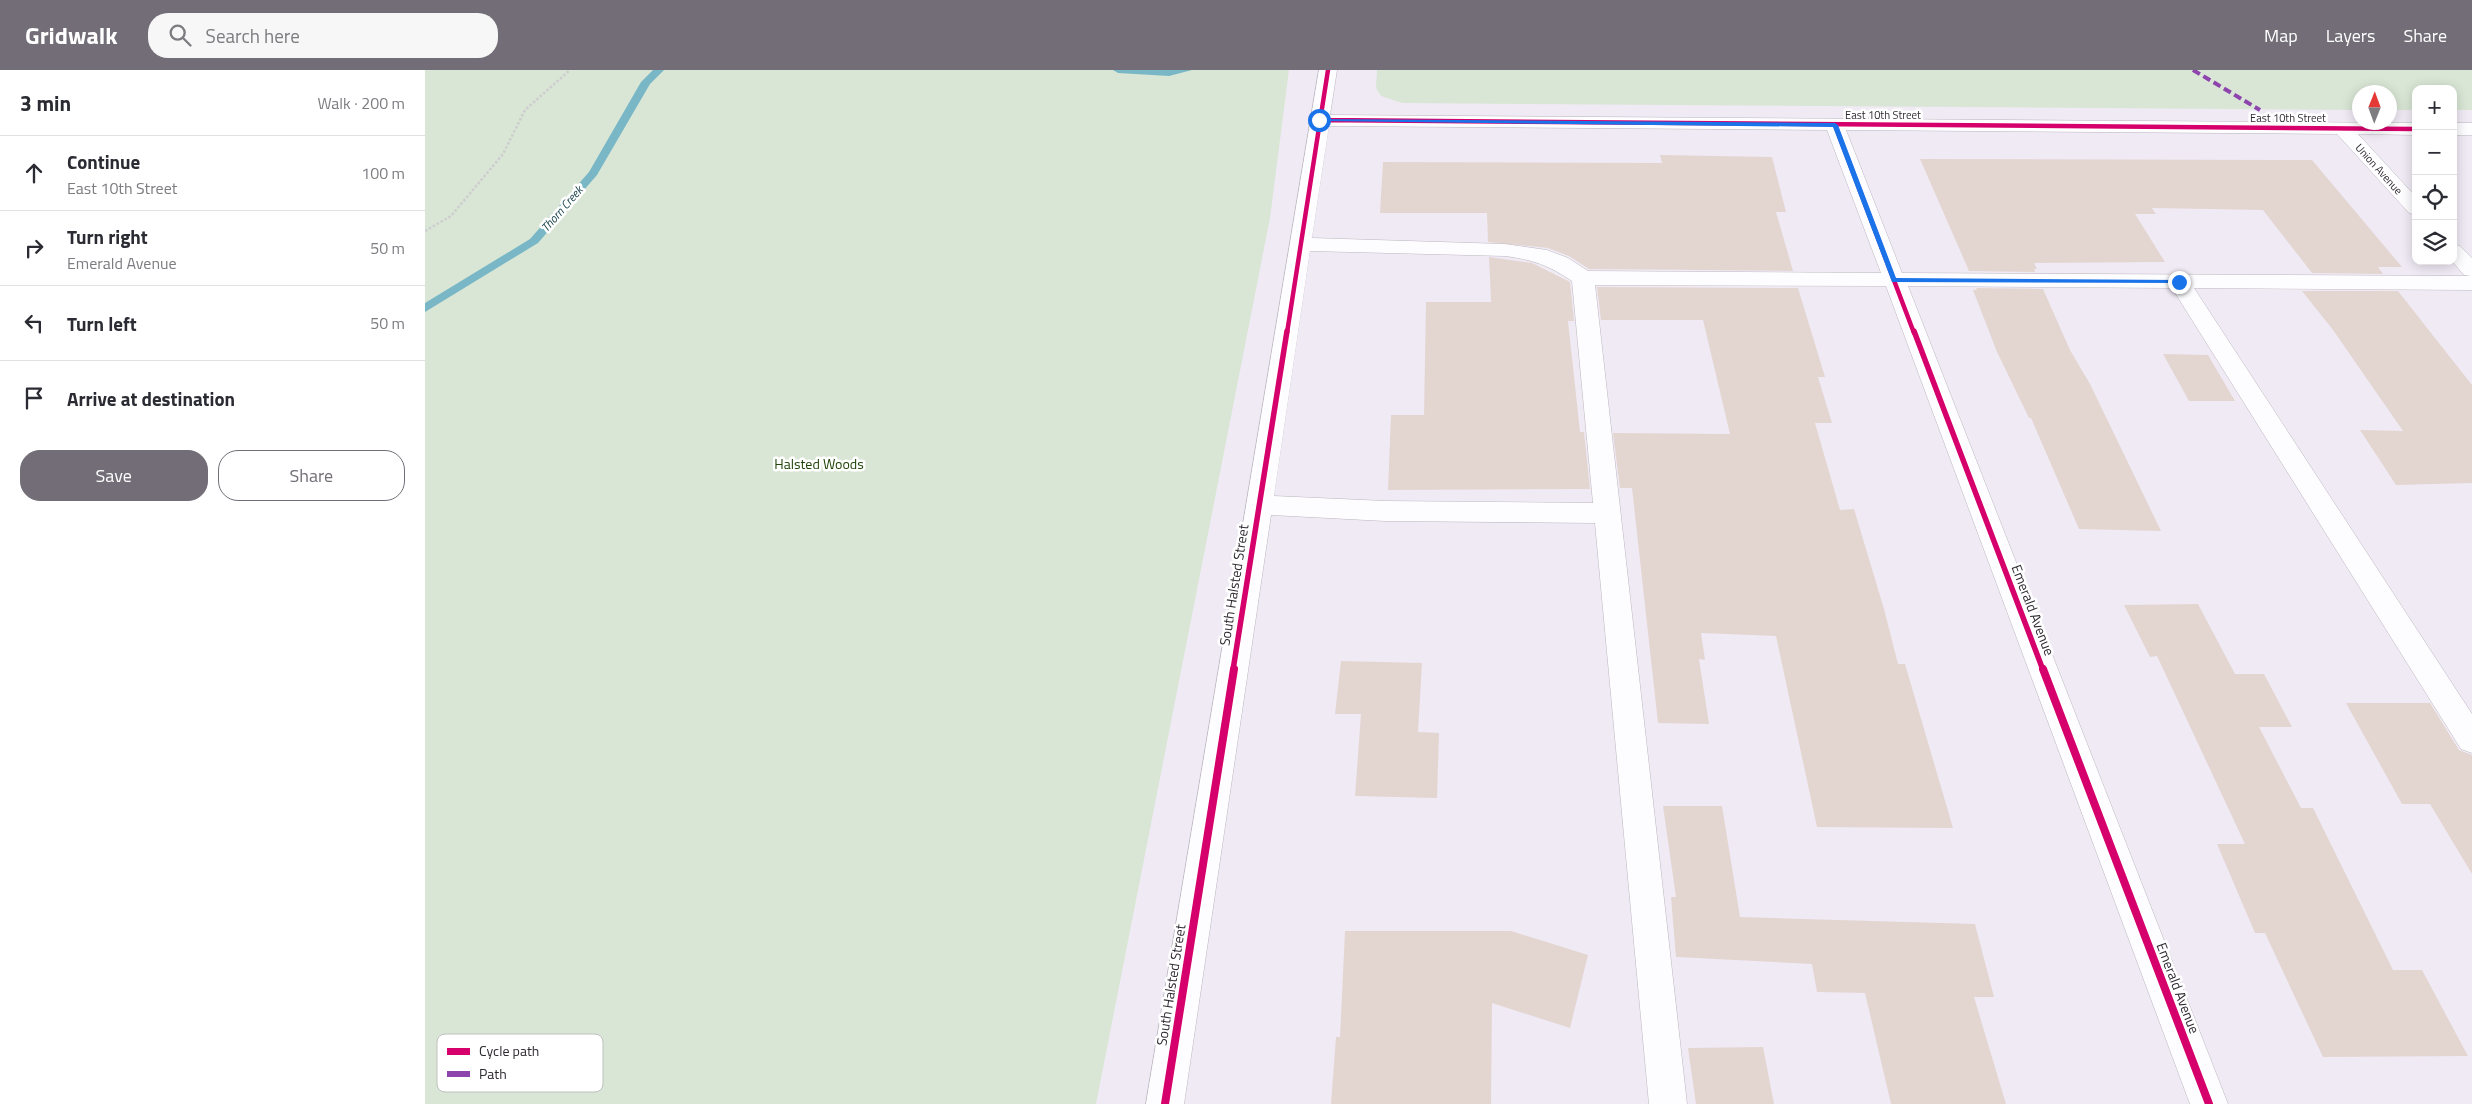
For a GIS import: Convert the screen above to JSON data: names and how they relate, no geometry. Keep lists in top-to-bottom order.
{
  "streets": {
    "street": [
      "East 10th Street",
      "Union Avenue",
      "South Halsted Street",
      "Emerald Avenue"
    ]
  },
  "crossings": [
    ["East 10th Street", "Union Avenue"],
    ["East 10th Street", "South Halsted Street"],
    ["East 10th Street", "Emerald Avenue"]
  ],
  "water": ["Thorn Creek"],
  "parks": ["Halsted Woods"],
  "legend": ["Cycle path", "Path"],
  "north": "top",
  "page": {
    "header": "Gridwalk",
    "search": "Search here",
    "nav": ["Map", "Layers", "Share"],
    "heading": ["3 min", "Walk · 200 m"],
    "map_buttons": ["+", "−"],
    "list": [
      ["Continue", "East 10th Street", "100 m"],
      ["Turn right", "Emerald Avenue", "50 m"],
      ["Turn left", "50 m"],
      "Arrive at destination"
    ],
    "buttons": ["Save", "Share"]
  }
}
